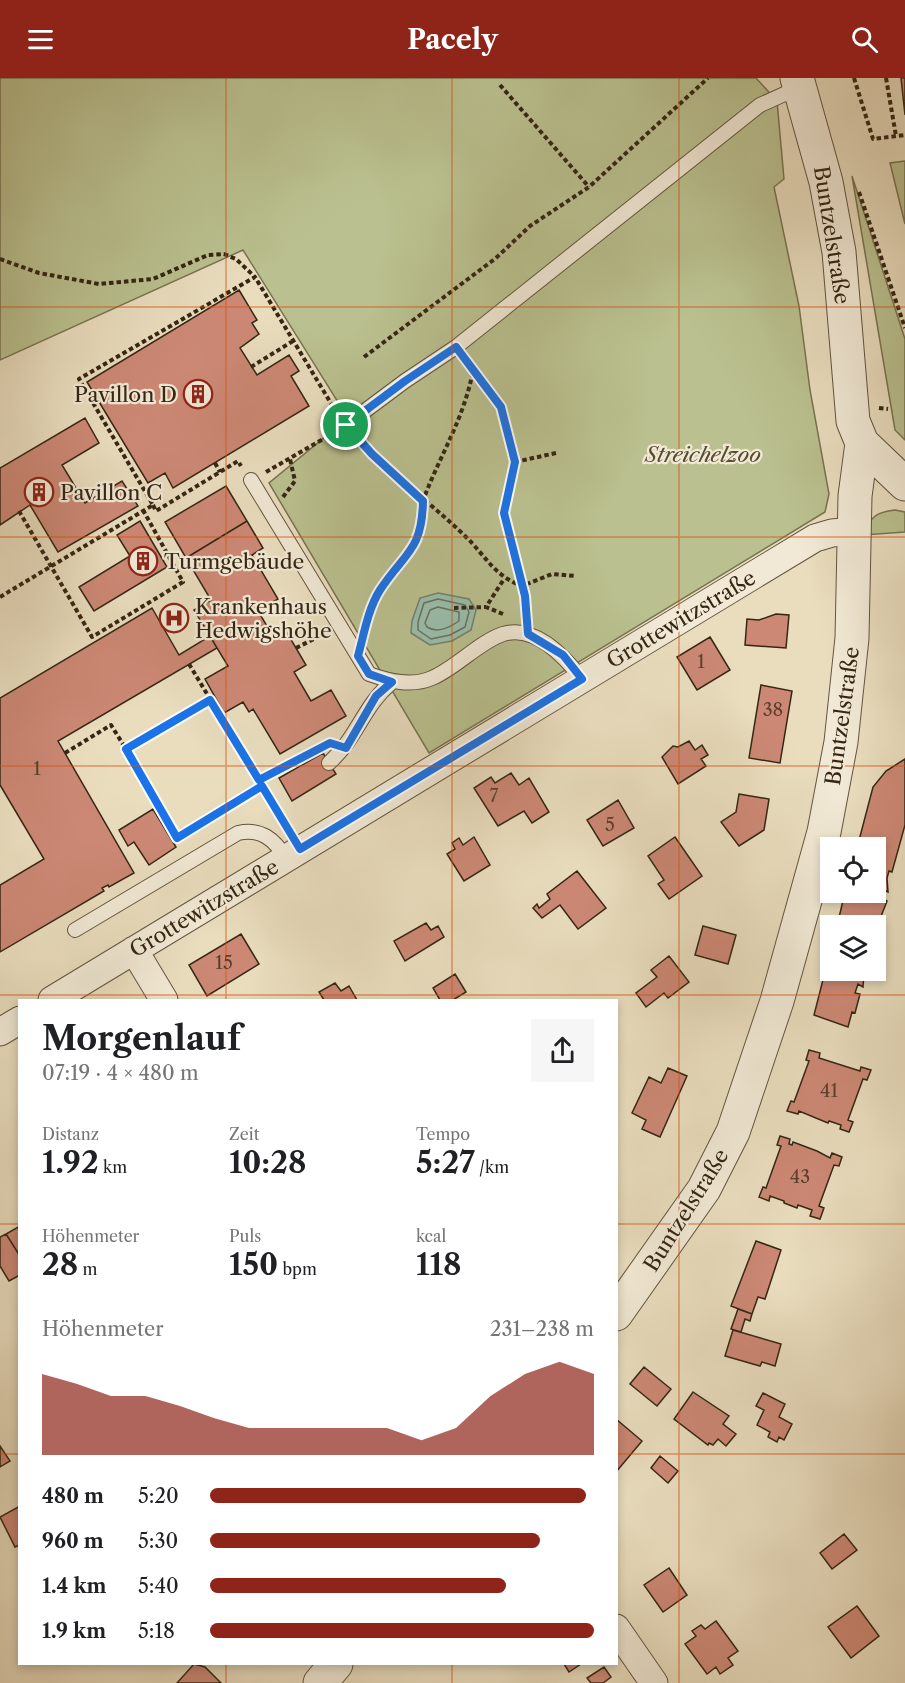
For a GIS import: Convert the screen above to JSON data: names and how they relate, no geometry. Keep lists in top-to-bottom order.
{
  "streets": {
    "street": ["Buntzelstraße", "Grottewitzstraße"]
  },
  "crossings": [
    ["Buntzelstraße", "Grottewitzstraße"]
  ],
  "parks": ["Streichelzoo"],
  "places": {
    "building": ["Pavillon D", "Pavillon C", "Turmgebäude"],
    "hospital": ["Krankenhaus Hedwigshöhe"]
  },
  "house_numbers": [
    "1",
    "38",
    "1",
    "7",
    "5",
    "15",
    "41",
    "43"
  ],
  "page": {
    "header": "Pacely",
    "heading": ["Morgenlauf", "07:19 · 4 × 480 m"],
    "stats": [
      ["Distanz", "1.92 km"],
      ["Zeit", "10:28"],
      ["Tempo", "5:27 /km"],
      ["Höhenmeter", "28 m"],
      ["Puls", "150 bpm"],
      ["kcal", "118"]
    ],
    "chart": ["Höhenmeter", "231–238 m"],
    "list": [
      {
        "name": "480 m",
        "note": "5:20"
      },
      {
        "name": "960 m",
        "note": "5:30"
      },
      {
        "name": "1.4 km",
        "note": "5:40"
      },
      {
        "name": "1.9 km",
        "note": "5:18"
      }
    ]
  }
}
